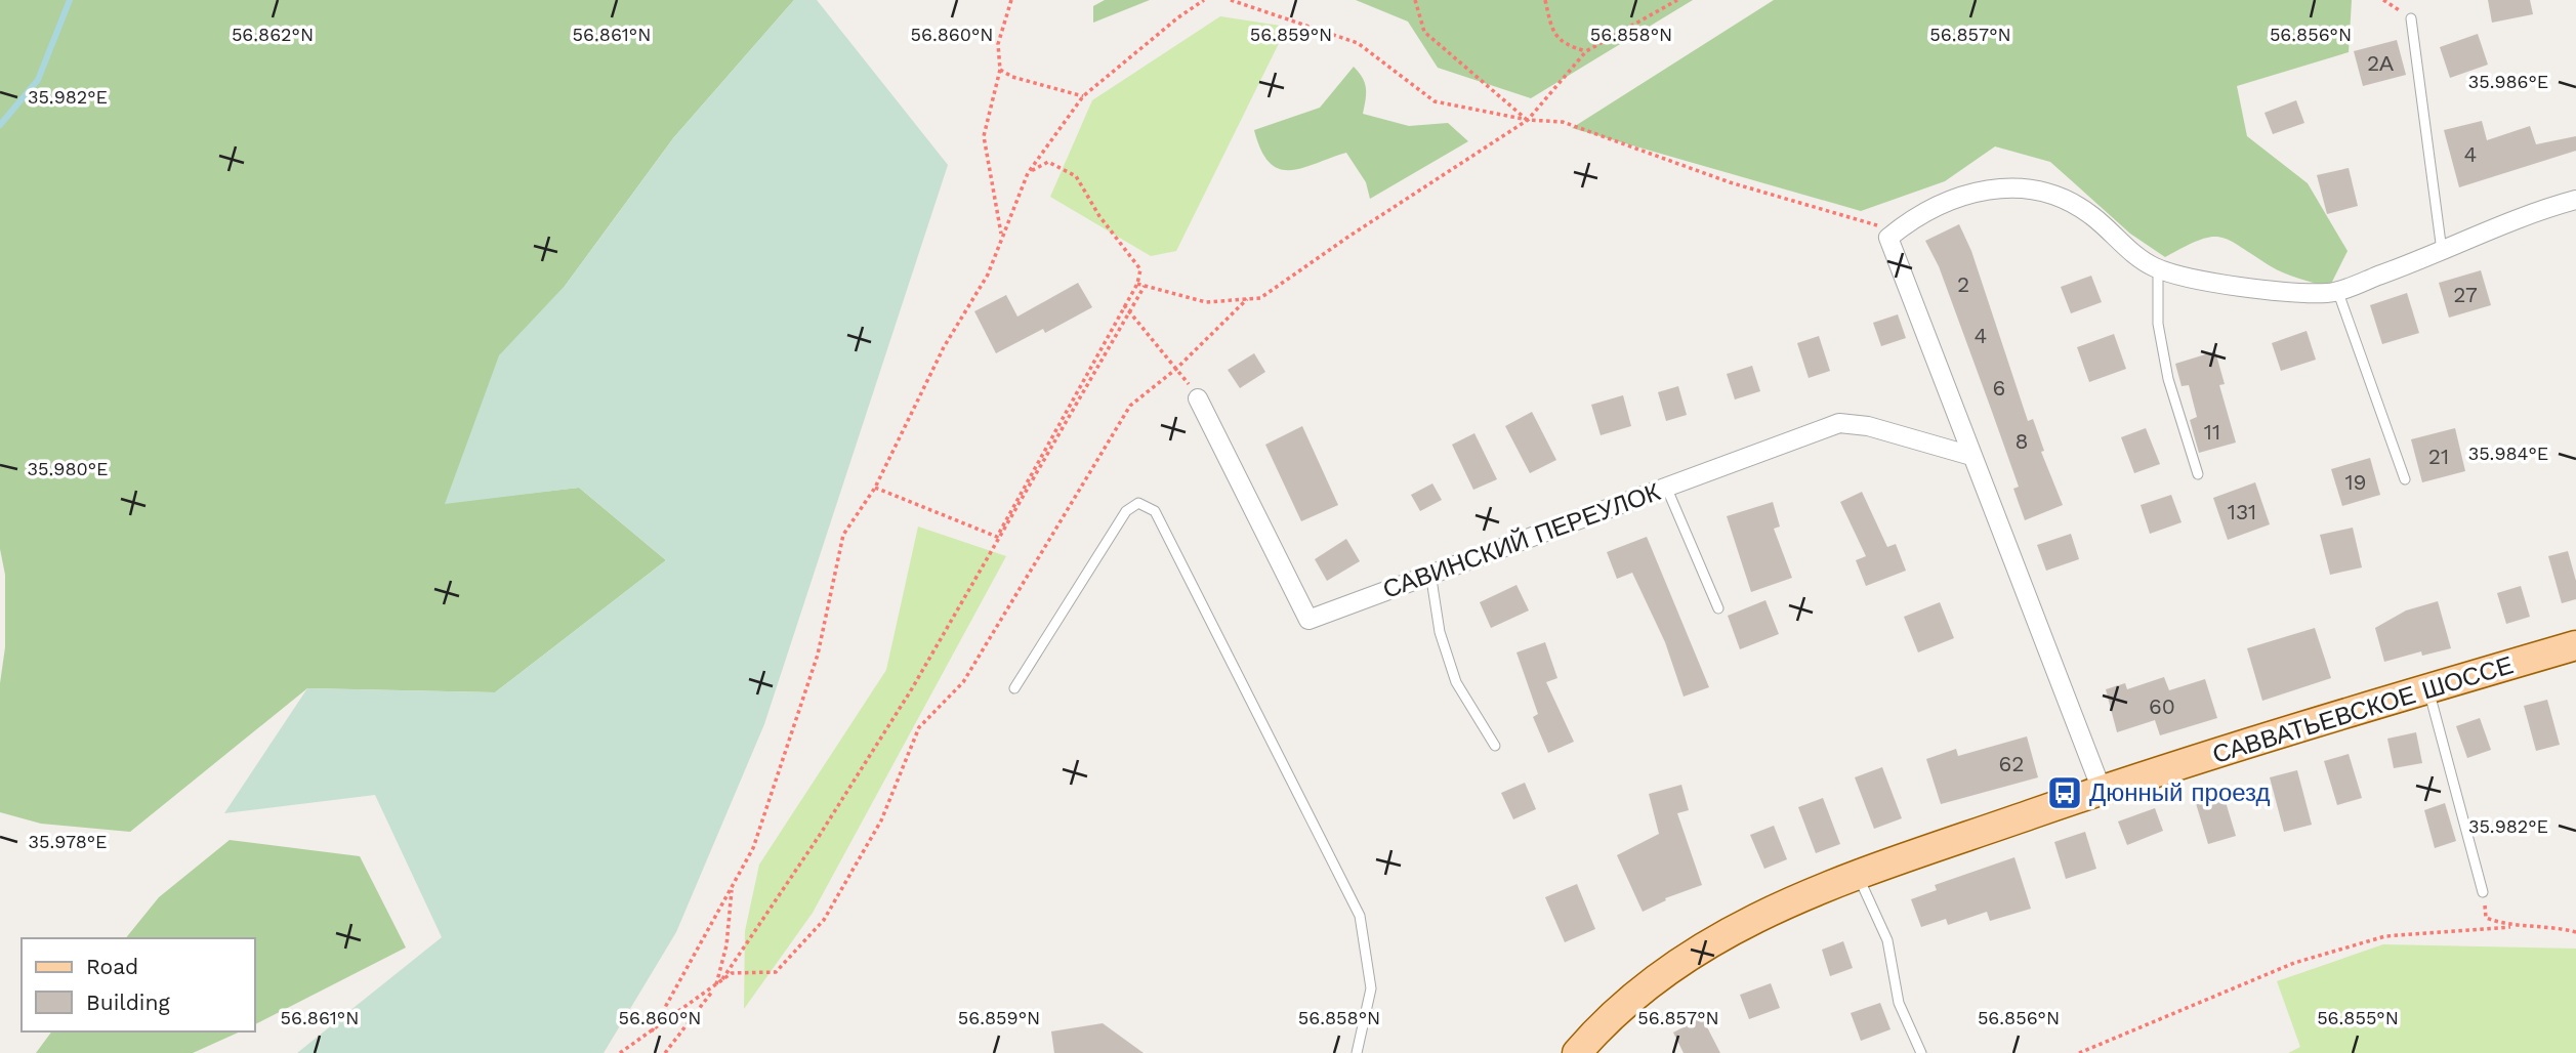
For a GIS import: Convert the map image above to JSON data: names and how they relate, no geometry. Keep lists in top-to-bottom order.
{
  "streets": {
    "main road": ["САВВАТЬЕВСКОЕ ШОССЕ"],
    "street": ["САВИНСКИЙ ПЕРЕУЛОК"]
  },
  "places": {
    "bus stop": ["Дюнный проезд"]
  },
  "house_numbers": [
    "2А",
    "4",
    "2",
    "27",
    "4",
    "6",
    "11",
    "8",
    "21",
    "19",
    "131",
    "60",
    "62"
  ],
  "legend": ["Road", "Building"],
  "coordinates": [
    "56.862°N",
    "56.861°N",
    "56.860°N",
    "56.859°N",
    "56.858°N",
    "56.857°N",
    "56.856°N",
    "35.986°E",
    "35.982°E",
    "35.984°E",
    "35.980°E",
    "35.978°E",
    "56.855°N"
  ]
}
